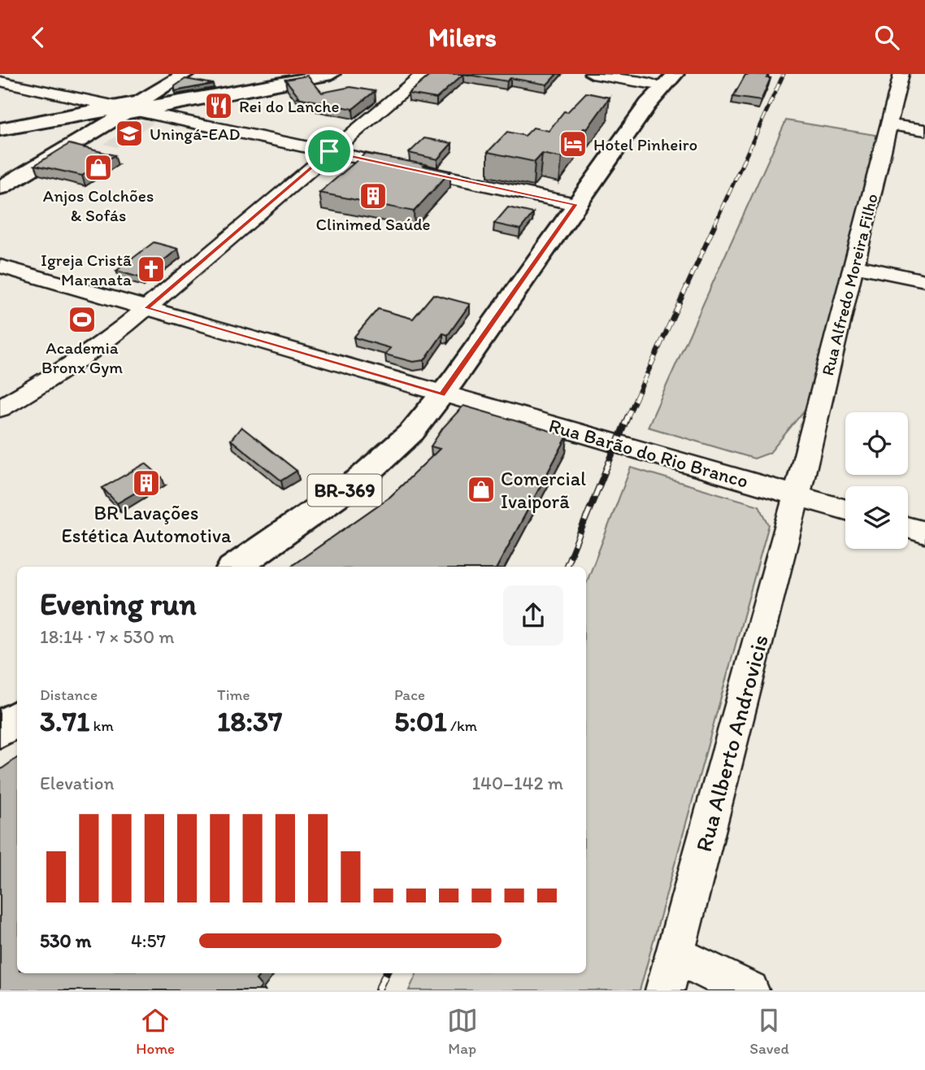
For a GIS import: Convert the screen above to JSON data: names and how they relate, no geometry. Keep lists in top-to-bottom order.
{
  "streets": {
    "street": [
      "Rua Alfredo Moreira Filho",
      "Rua Barão do Rio Branco",
      "BR-369",
      "Rua Alberto Androvicis"
    ]
  },
  "crossings": [
    ["Rua Alfredo Moreira Filho", "Rua Barão do Rio Branco"],
    ["Rua Alfredo Moreira Filho", "Rua Alberto Androvicis"],
    ["Rua Barão do Rio Branco", "BR-369"],
    ["Rua Barão do Rio Branco", "Rua Alberto Androvicis"]
  ],
  "places": {
    "restaurant": ["Rei do Lanche"],
    "school or university": ["Uningá-EAD"],
    "hotel": ["Hotel Pinheiro"],
    "shop": ["Anjos Colchões & Sofás", "Comercial Ivaiporã"],
    "building": ["Clinimed Saúde", "BR Lavações Estética Automotiva"],
    "church": ["Igreja Cristã Maranata"],
    "sports": ["Academia Bronx Gym"]
  },
  "page": {
    "header": "Milers",
    "heading": ["Evening run", "18:14 · 7 × 530 m"],
    "stats": [
      ["Distance", "3.71 km"],
      ["Time", "18:37"],
      ["Pace", "5:01 /km"]
    ],
    "chart": ["Elevation", "140–142 m"],
    "list": [
      {
        "name": "530 m",
        "note": "4:57"
      }
    ],
    "tabs": ["Home", "Map", "Saved"]
  }
}
